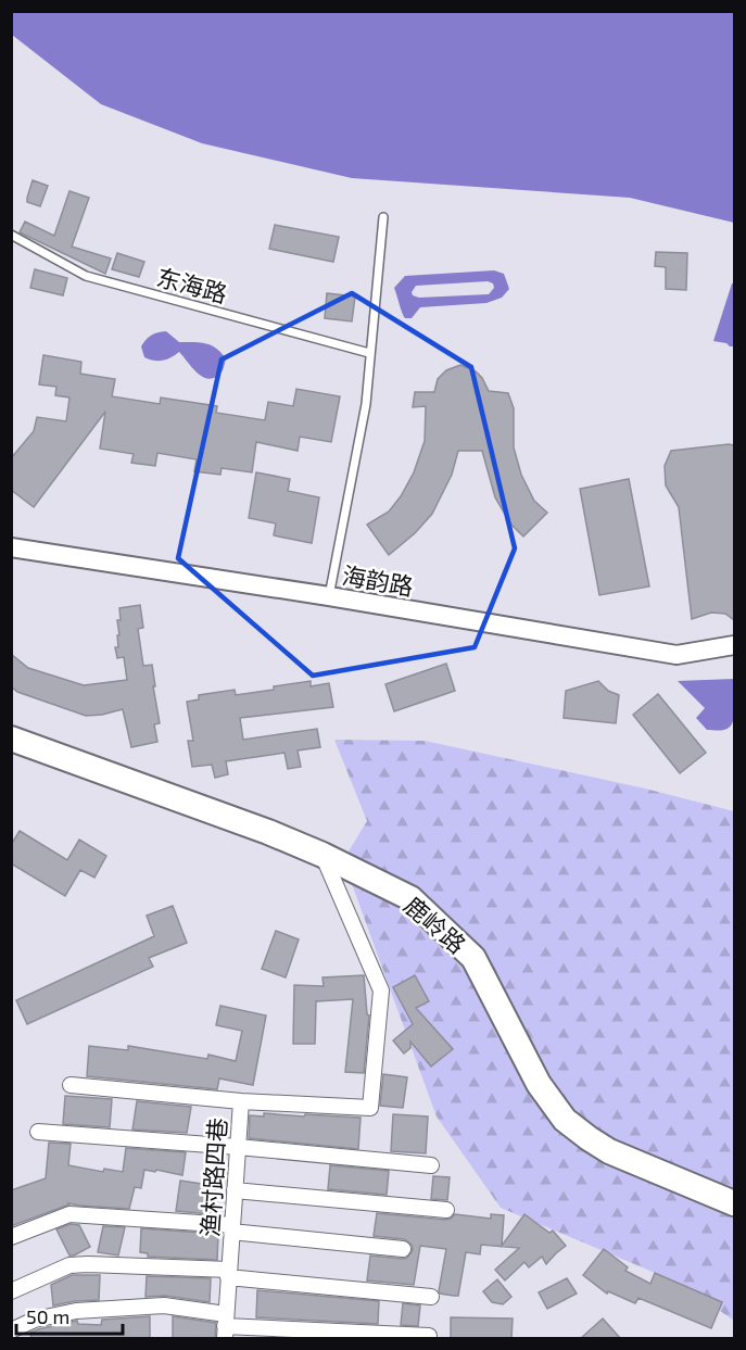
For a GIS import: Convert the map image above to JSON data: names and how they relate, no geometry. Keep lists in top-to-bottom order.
{
  "streets": {
    "main road": ["鹿岭路"],
    "street": ["海韵路", "渔村路四巷"],
    "lane": ["东海路"]
  },
  "crossings": [
    ["鹿岭路", "渔村路四巷"]
  ],
  "scale_bar": "50 m"
}
